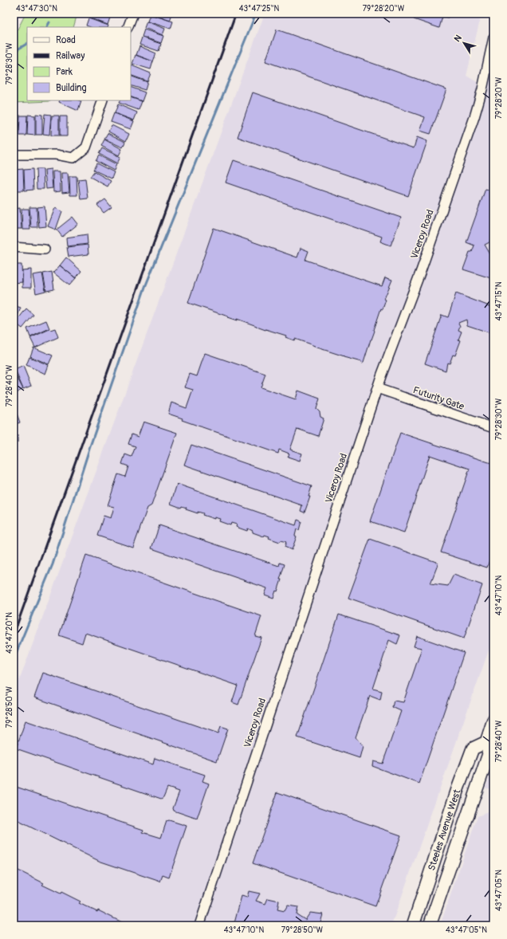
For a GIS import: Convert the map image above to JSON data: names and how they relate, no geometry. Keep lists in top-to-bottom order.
{
  "streets": {
    "main road": ["Steeles Avenue West"],
    "street": ["Viceroy Road", "Futurity Gate"]
  },
  "crossings": [
    ["Viceroy Road", "Futurity Gate"]
  ],
  "legend": [
    "Road",
    "Railway",
    "Park",
    "Building"
  ],
  "north": "top left",
  "coordinates": [
    "43°47'30\"N",
    "43°47'25\"N",
    "79°28'20\"W",
    "79°28'30\"W",
    "43°47'15\"N",
    "79°28'40\"W",
    "43°47'10\"N",
    "43°47'20\"N",
    "79°28'50\"W",
    "43°47'05\"N"
  ]
}
